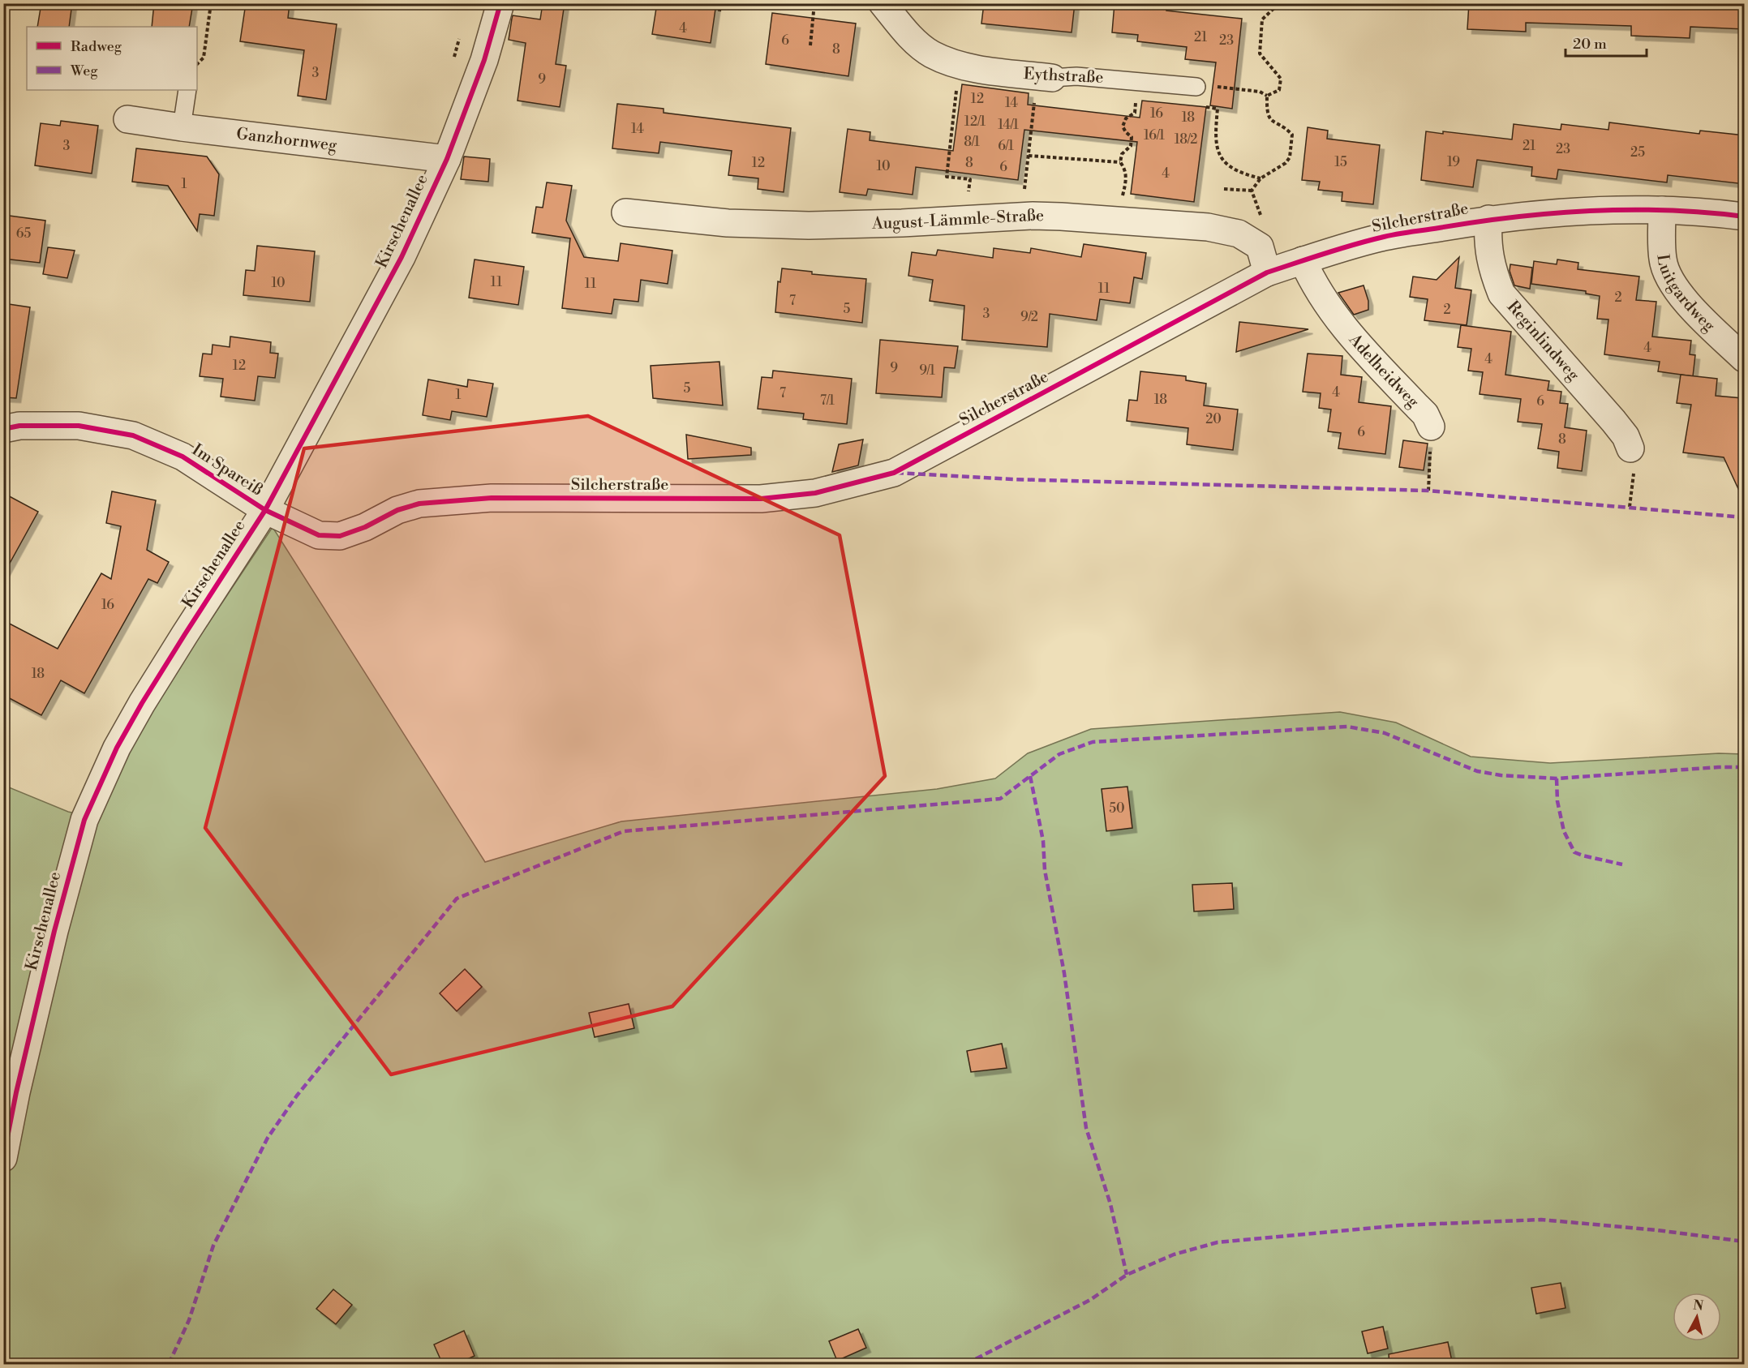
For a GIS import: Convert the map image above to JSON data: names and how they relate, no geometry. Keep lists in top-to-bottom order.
{
  "streets": {
    "street": [
      "Eythstraße",
      "Ganzhornweg",
      "Silcherstraße",
      "August-Lämmle-Straße",
      "Kirschenallee",
      "Luitgardweg",
      "Reginlindweg",
      "Adelheidweg",
      "Im Spareiß"
    ]
  },
  "crossings": [
    ["Ganzhornweg", "Kirschenallee"],
    ["Silcherstraße", "Kirschenallee"],
    ["Silcherstraße", "Luitgardweg"],
    ["Silcherstraße", "Reginlindweg"],
    ["Silcherstraße", "Adelheidweg"],
    ["Silcherstraße", "Im Spareiß"],
    ["Kirschenallee", "Im Spareiß"]
  ],
  "house_numbers": [
    "4",
    "21",
    "6",
    "23",
    "8",
    "3",
    "9",
    "12",
    "14",
    "16",
    "18",
    "12/1",
    "14/1",
    "14",
    "16/1",
    "18/2",
    "8/1",
    "3",
    "6/1",
    "21",
    "23",
    "25",
    "15",
    "19",
    "12",
    "8",
    "10",
    "6",
    "4",
    "1",
    "65",
    "11",
    "10",
    "11",
    "11",
    "2",
    "7",
    "5",
    "2",
    "3",
    "9/2",
    "4",
    "4",
    "12",
    "9",
    "9/1",
    "5",
    "4",
    "7",
    "1",
    "18",
    "7/1",
    "6",
    "20",
    "6",
    "8",
    "16",
    "18",
    "50"
  ],
  "legend": ["Radweg", "Weg"],
  "scale_bar": "20 m",
  "north": "top"
}
